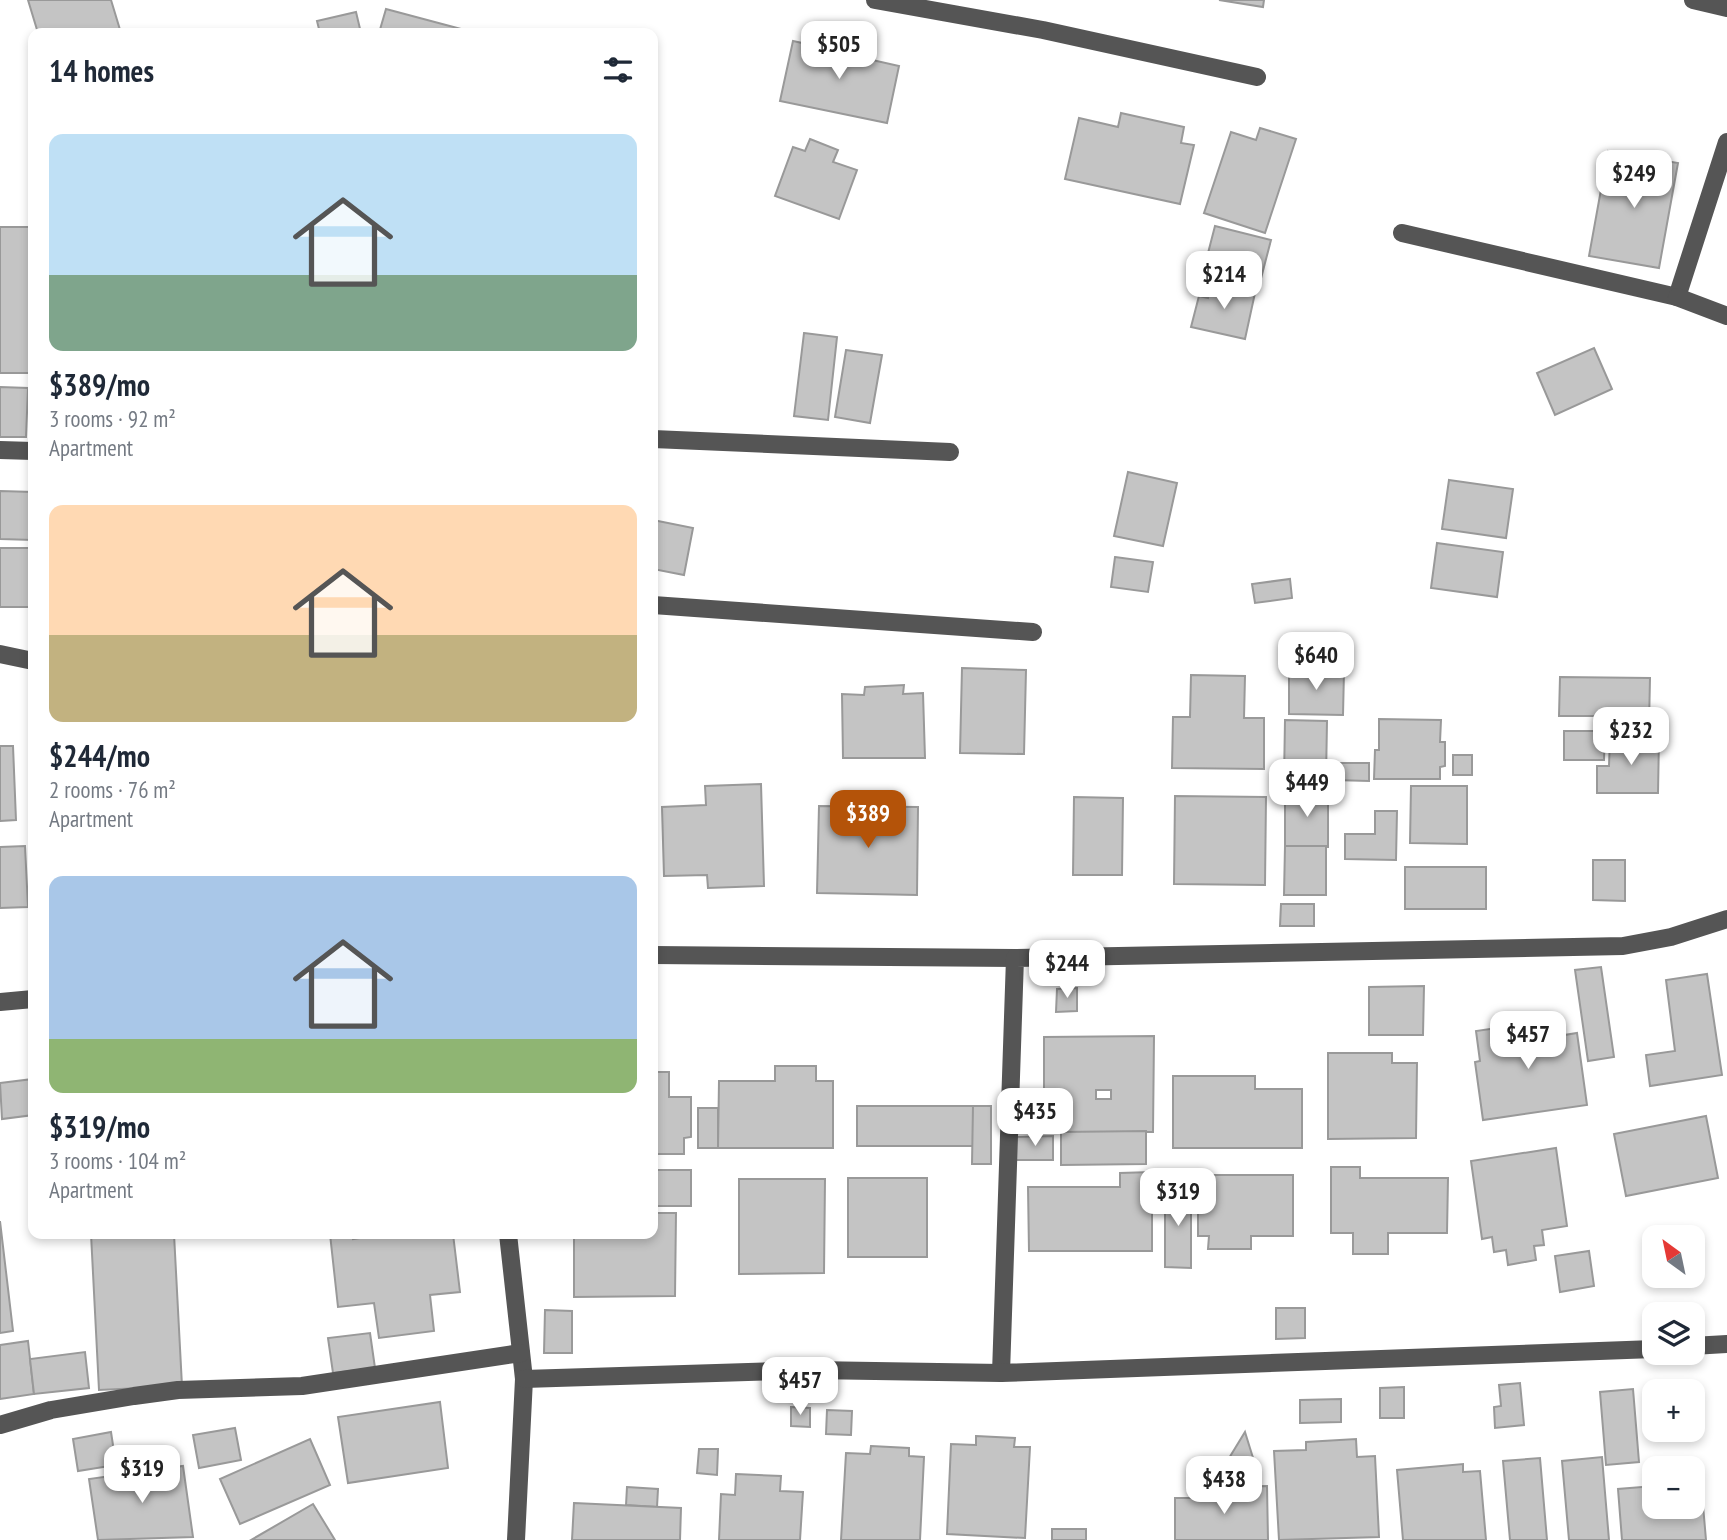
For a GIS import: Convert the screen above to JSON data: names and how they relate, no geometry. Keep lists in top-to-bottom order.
{
  "north": "top left",
  "page": {
    "price": [
      "$505",
      "$249",
      "$214",
      "$640",
      "$232",
      "$449",
      "$389",
      "$244",
      "$457",
      "$435",
      "$319",
      "$457",
      "$319",
      "$438"
    ],
    "heading": "14 homes",
    "list": [
      {
        "name": "$389/mo",
        "note": "3 rooms · 92 m² · Apartment"
      },
      {
        "name": "$244/mo",
        "note": "2 rooms · 76 m² · Apartment"
      },
      {
        "name": "$319/mo",
        "note": "3 rooms · 104 m² · Apartment"
      }
    ],
    "map_buttons": ["+", "−"]
  }
}
